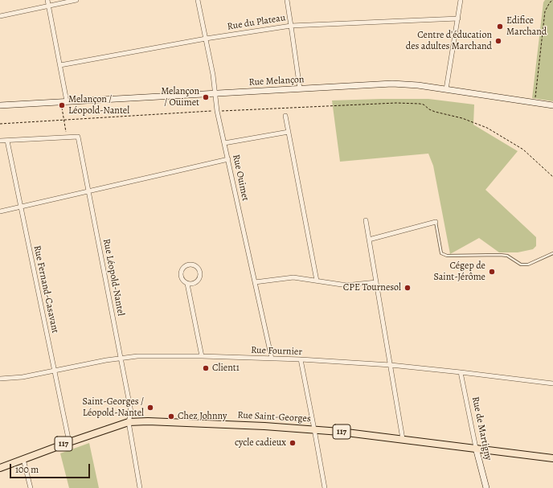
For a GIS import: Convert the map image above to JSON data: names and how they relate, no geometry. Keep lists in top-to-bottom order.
{
  "streets": {
    "main road": ["Rue Saint-Georges", "117"],
    "street": [
      "Rue du Plateau",
      "Rue Melançon",
      "Rue Ouimet",
      "Rue Léopold-Nantel",
      "Rue Fernand-Casavant",
      "Rue Fournier",
      "Rue de Martigny"
    ]
  },
  "crossings": [
    ["Rue du Plateau", "Rue Ouimet"],
    ["Rue Melançon", "Rue Ouimet"],
    ["Rue Ouimet", "Rue Fournier"],
    ["Rue Léopold-Nantel", "Rue Fournier"],
    ["Rue Léopold-Nantel", "Rue Saint-Georges"],
    ["Rue Fernand-Casavant", "Rue Fournier"],
    ["Rue Fernand-Casavant", "Rue Saint-Georges"],
    ["Rue Fournier", "Rue de Martigny"],
    ["Rue Saint-Georges", "Rue de Martigny"]
  ],
  "places": [
    "Edifice Marchand",
    "Centre d'éducation des adultes Marchand",
    "Melançon / Ouimet",
    "Melançon / Léopold-Nantel",
    "Cégep de Saint-Jérôme",
    "CPE Tournesol",
    "Client1",
    "Saint-Georges / Léopold-Nantel",
    "Chez Johnny",
    "cycle cadieux"
  ],
  "scale_bar": "100 m"
}
